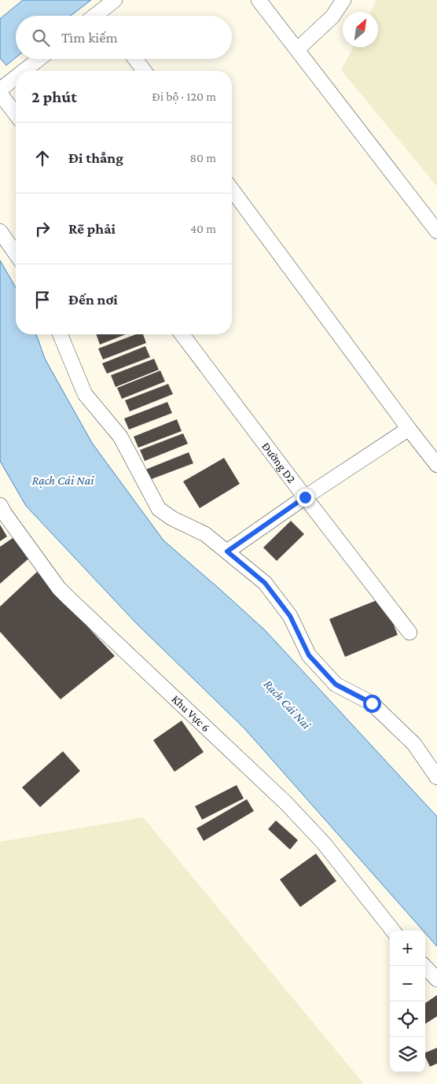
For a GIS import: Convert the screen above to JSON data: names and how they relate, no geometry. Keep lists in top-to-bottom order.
{
  "streets": {
    "street": ["Đường D2", "Khu Vực 6"]
  },
  "water": ["Rạch Cái Nai"],
  "north": "top right",
  "page": {
    "search": "Tìm kiếm",
    "heading": ["2 phút", "Đi bộ · 120 m"],
    "list": [
      ["Đi thẳng", "80 m"],
      ["Rẽ phải", "40 m"],
      "Đến nơi"
    ],
    "map_buttons": ["+", "−"]
  }
}
